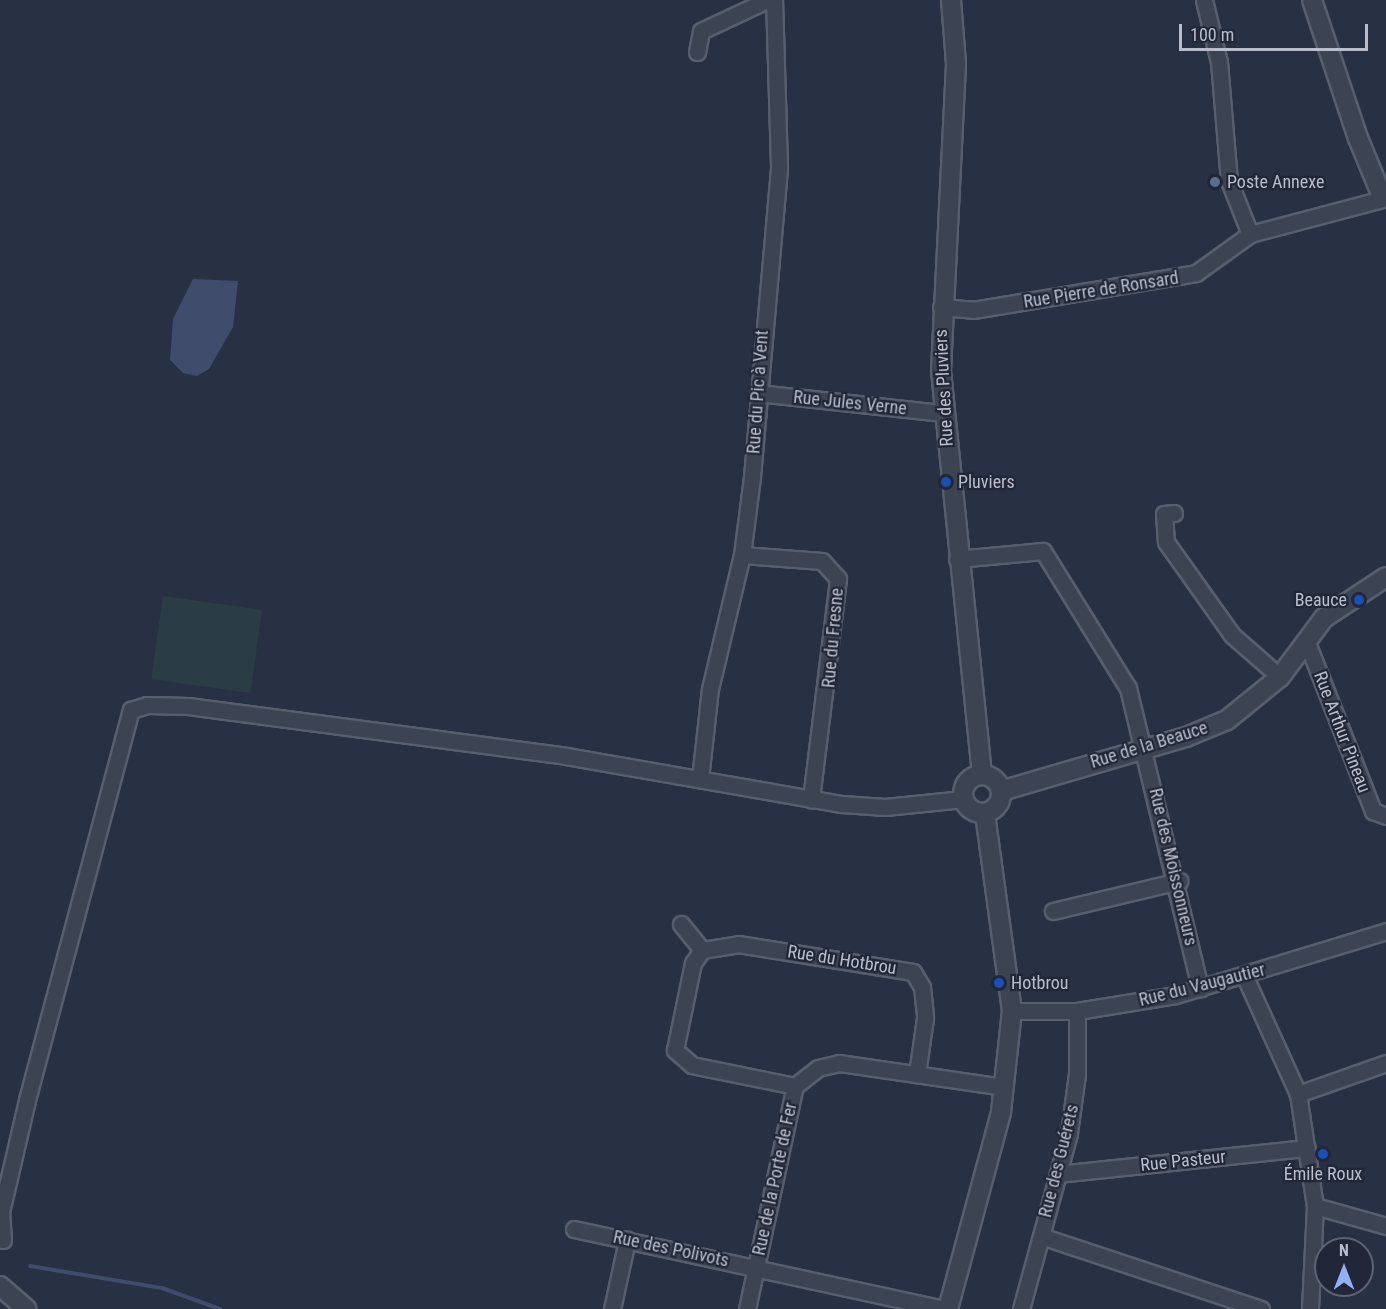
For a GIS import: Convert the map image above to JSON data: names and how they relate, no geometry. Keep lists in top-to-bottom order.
{
  "streets": {
    "street": [
      "Rue Pierre de Ronsard",
      "Rue des Pluviers",
      "Rue du Pic à Vent",
      "Rue Jules Verne",
      "Rue du Fresne",
      "Rue Arthur Pineau",
      "Rue de la Beauce",
      "Rue des Moissonneurs",
      "Rue du Hotbrou",
      "Rue du Vaugautier",
      "Rue des Guérets",
      "Rue Pasteur",
      "Rue de la Porte de Fer",
      "Rue des Polivots"
    ]
  },
  "crossings": [
    ["Rue Pierre de Ronsard", "Rue des Pluviers"],
    ["Rue des Pluviers", "Rue Jules Verne"],
    ["Rue des Pluviers", "Rue de la Beauce"],
    ["Rue des Pluviers", "Rue des Moissonneurs"],
    ["Rue du Pic à Vent", "Rue Jules Verne"],
    ["Rue du Pic à Vent", "Rue du Fresne"],
    ["Rue Arthur Pineau", "Rue de la Beauce"],
    ["Rue de la Beauce", "Rue des Moissonneurs"],
    ["Rue des Moissonneurs", "Rue du Vaugautier"],
    ["Rue du Hotbrou", "Rue de la Porte de Fer"],
    ["Rue du Vaugautier", "Rue des Guérets"],
    ["Rue des Guérets", "Rue Pasteur"],
    ["Rue de la Porte de Fer", "Rue des Polivots"]
  ],
  "places": [
    "Poste Annexe",
    "Pluviers",
    "Beauce",
    "Hotbrou",
    "Émile Roux"
  ],
  "scale_bar": "100 m",
  "north": "top"
}
